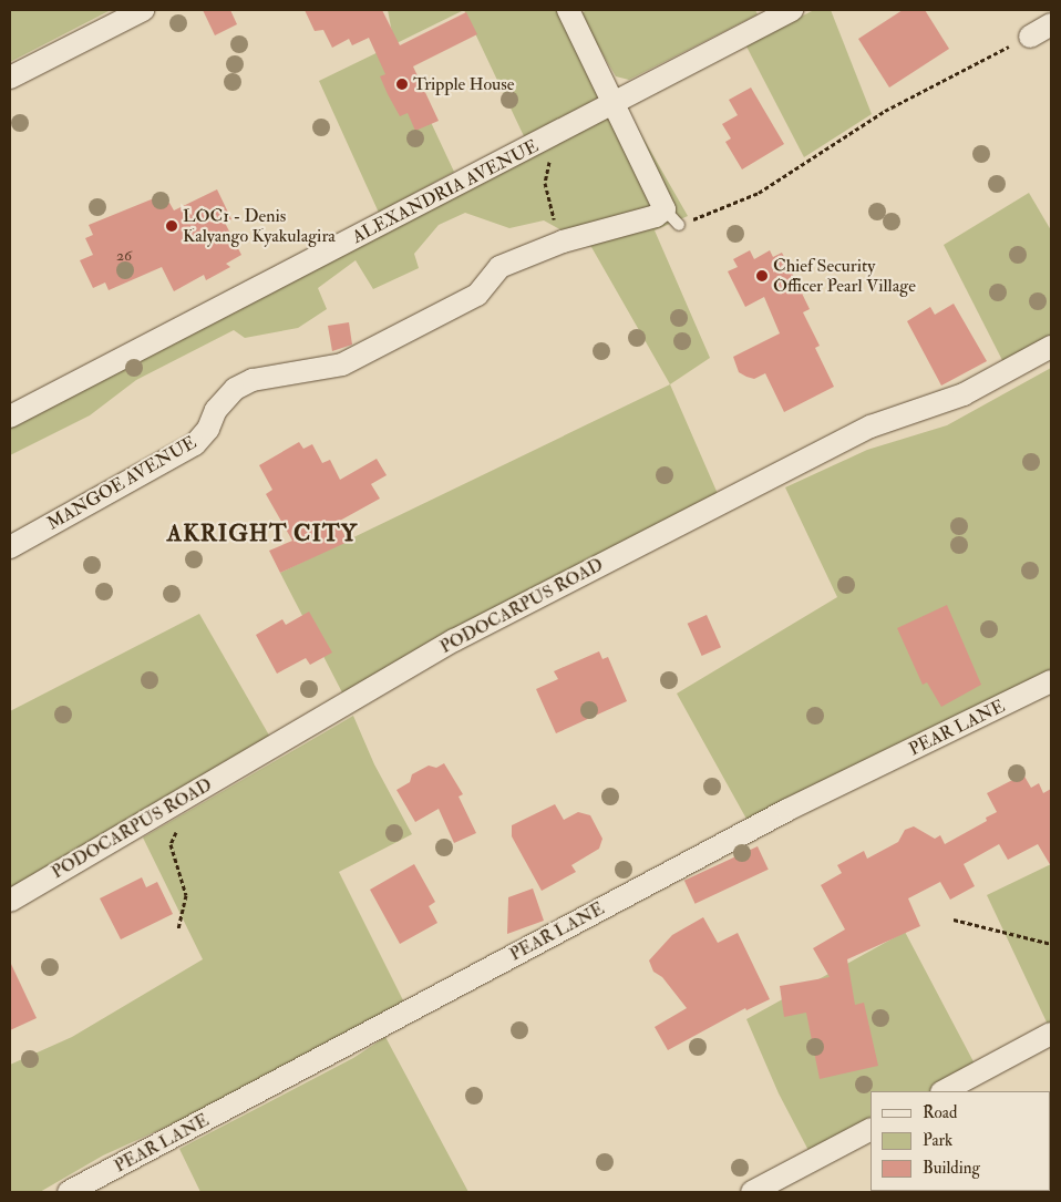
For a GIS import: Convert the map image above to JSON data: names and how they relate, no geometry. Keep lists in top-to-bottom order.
{
  "streets": {
    "street": [
      "ALEXANDRIA AVENUE",
      "MANGOE AVENUE",
      "PODOCARPUS ROAD",
      "PEAR LANE"
    ]
  },
  "districts": ["AKRIGHT CITY"],
  "places": ["Tripple House", "LOC1 - Denis Kalyango Kyakulagira", "Chief Security Officer Pearl Village"],
  "house_numbers": ["26"],
  "legend": ["Road", "Park", "Building"]
}
